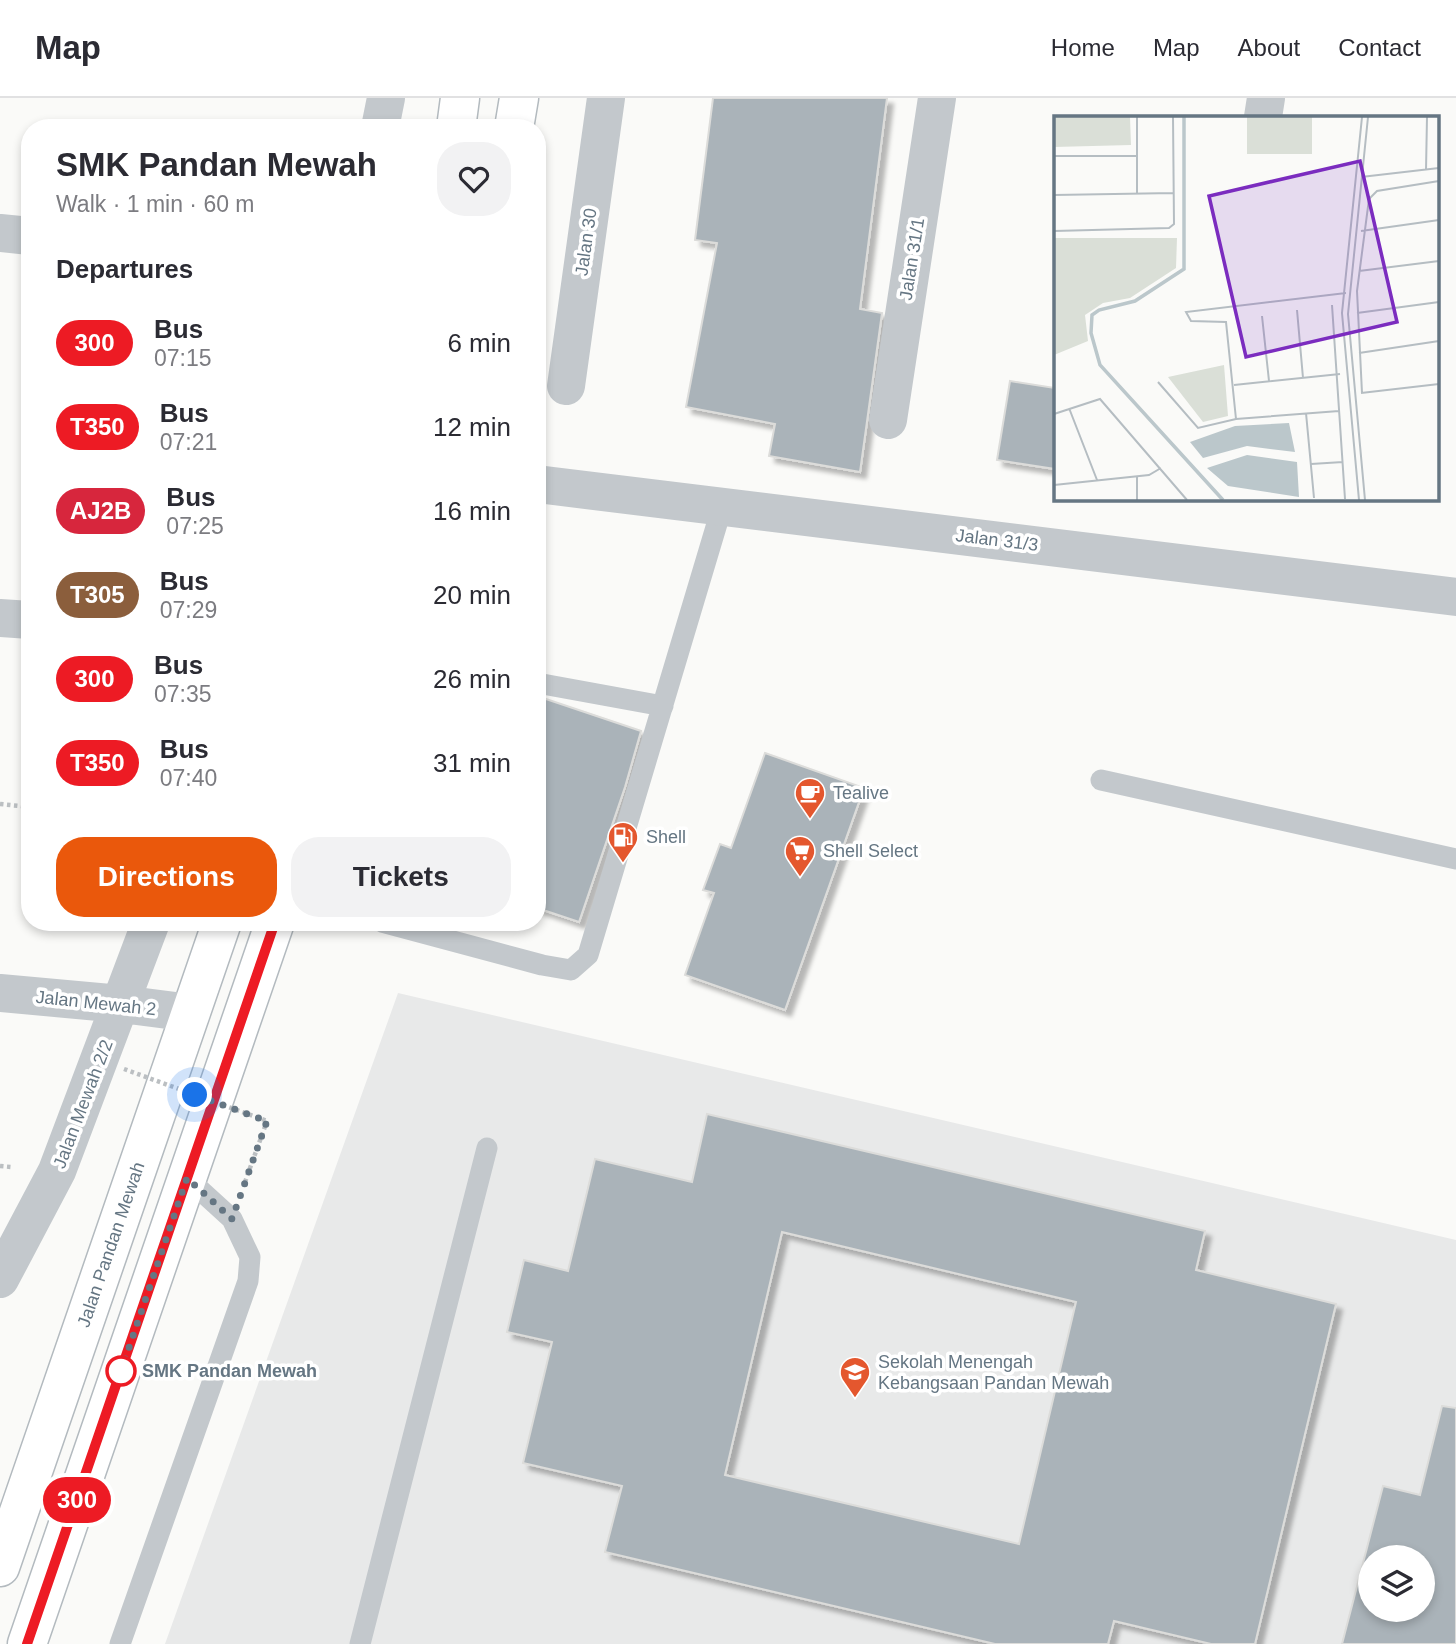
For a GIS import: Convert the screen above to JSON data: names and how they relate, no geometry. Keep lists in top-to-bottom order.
{
  "streets": {
    "main road": ["Jalan Pandan Mewah"],
    "street": [
      "Jalan 30",
      "Jalan 31/1",
      "Jalan 31/3",
      "Jalan Mewah 2",
      "Jalan Mewah 2/2"
    ]
  },
  "crossings": [
    ["Jalan Mewah 2", "Jalan Mewah 2/2"],
    ["Jalan Mewah 2", "Jalan Pandan Mewah"]
  ],
  "places": {
    "cafe": ["Tealive"],
    "fuel station": ["Shell"],
    "supermarket": ["Shell Select"],
    "other": ["SMK Pandan Mewah"],
    "school or university": ["Sekolah Menengah Kebangsaan Pandan Mewah"]
  },
  "lines": ["bus line 300"],
  "page": {
    "header": "Map",
    "nav": [
      "Home",
      "Map",
      "About",
      "Contact"
    ],
    "on_map": "300",
    "heading": [
      ["SMK Pandan Mewah", "Walk · 1 min · 60 m"],
      "Departures"
    ],
    "list": [
      {
        "mark": "300",
        "name": "Bus",
        "note": "07:15",
        "value": "6 min"
      },
      {
        "mark": "T350",
        "name": "Bus",
        "note": "07:21",
        "value": "12 min"
      },
      {
        "mark": "AJ2B",
        "name": "Bus",
        "note": "07:25",
        "value": "16 min"
      },
      {
        "mark": "T305",
        "name": "Bus",
        "note": "07:29",
        "value": "20 min"
      },
      {
        "mark": "300",
        "name": "Bus",
        "note": "07:35",
        "value": "26 min"
      },
      {
        "mark": "T350",
        "name": "Bus",
        "note": "07:40",
        "value": "31 min"
      }
    ],
    "buttons": ["Directions", "Tickets"]
  }
}
